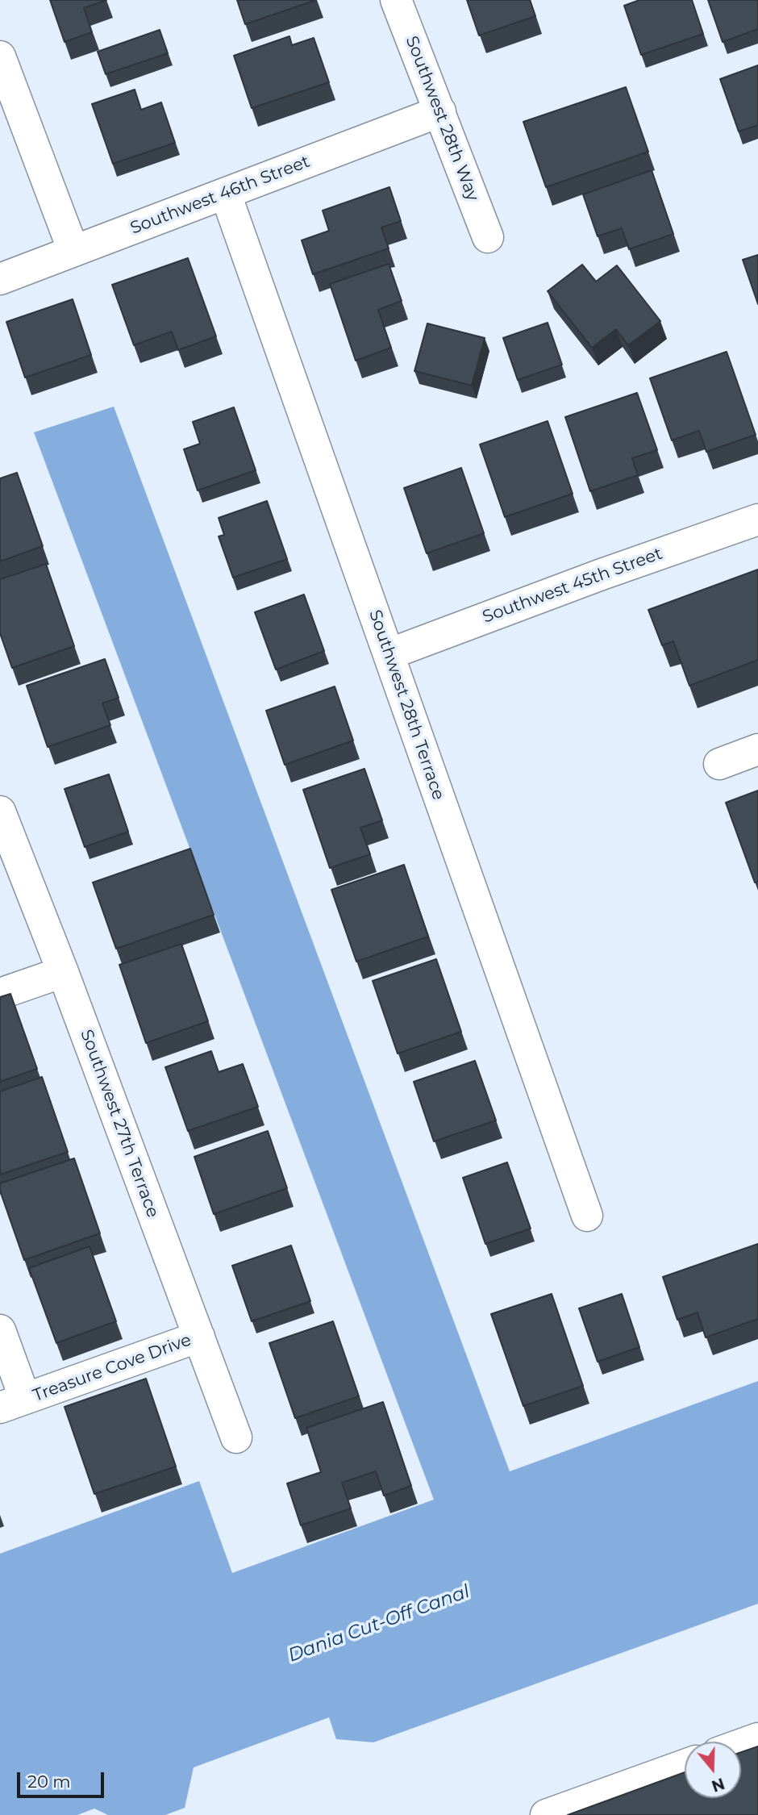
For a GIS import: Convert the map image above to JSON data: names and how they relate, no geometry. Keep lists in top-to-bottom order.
{
  "streets": {
    "street": [
      "Southwest 28th Way",
      "Southwest 46th Street",
      "Southwest 45th Street",
      "Southwest 28th Terrace",
      "Southwest 27th Terrace",
      "Treasure Cove Drive"
    ]
  },
  "crossings": [
    ["Southwest 28th Way", "Southwest 46th Street"],
    ["Southwest 46th Street", "Southwest 28th Terrace"],
    ["Southwest 45th Street", "Southwest 28th Terrace"],
    ["Southwest 27th Terrace", "Treasure Cove Drive"]
  ],
  "water": ["Dania Cut-Off Canal"],
  "scale_bar": "20 m",
  "north": "bottom"
}
